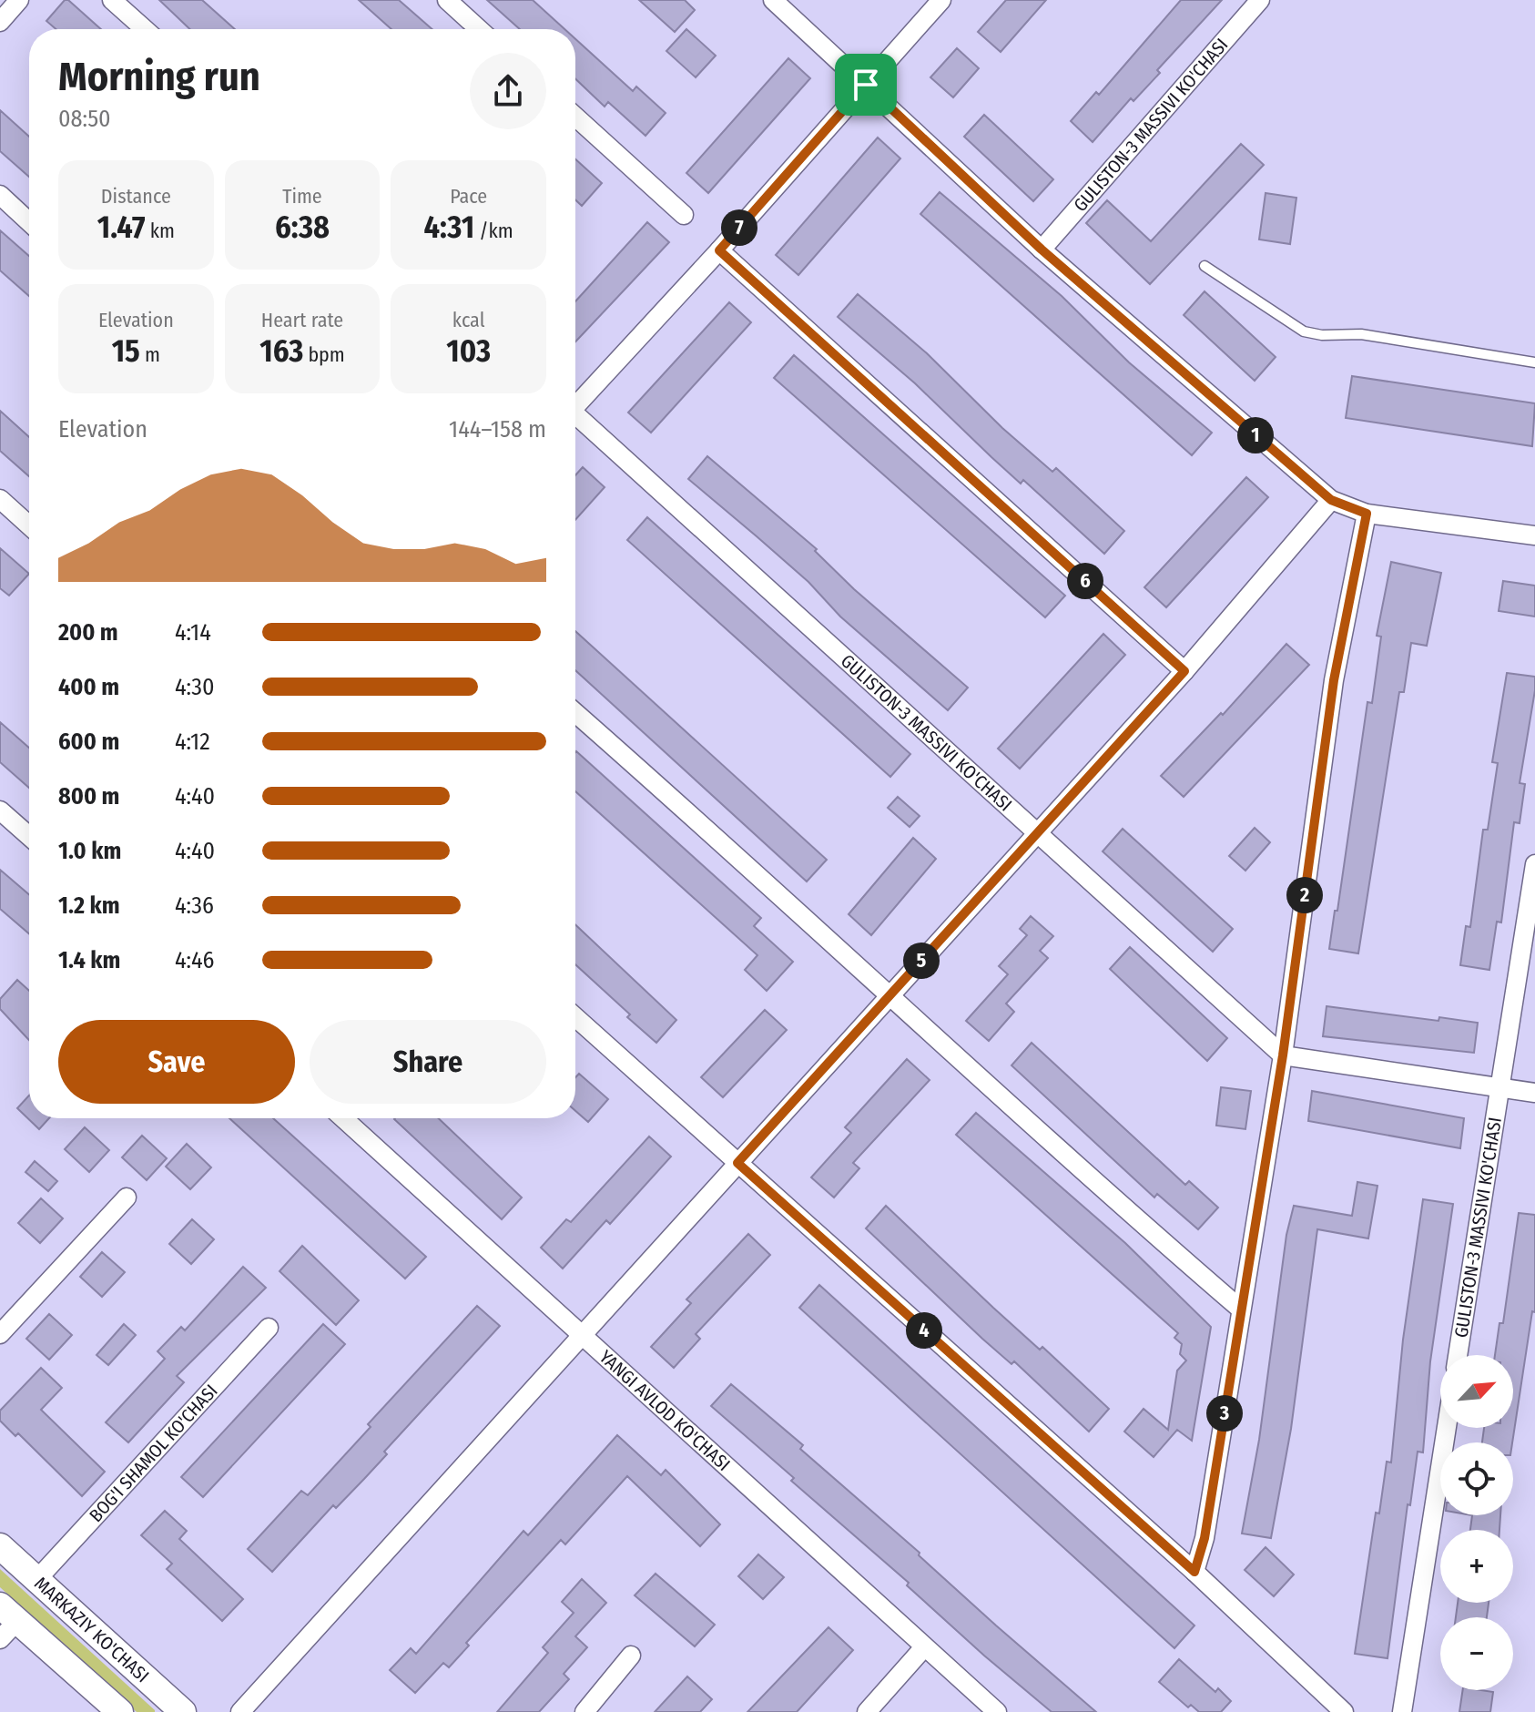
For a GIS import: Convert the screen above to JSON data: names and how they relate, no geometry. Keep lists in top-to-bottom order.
{
  "streets": {
    "street": [
      "GULISTON-3 MASSIVI KO'CHASI",
      "YANGI AVLOD KO'CHASI",
      "BOG'I SHAMOL KO'CHASI",
      "MARKAZIY KO'CHASI"
    ]
  },
  "crossings": [
    ["BOG'I SHAMOL KO'CHASI", "MARKAZIY KO'CHASI"]
  ],
  "north": "top right",
  "page": {
    "heading": ["Morning run", "08:50"],
    "stats": [
      ["Distance", "1.47 km"],
      ["Time", "6:38"],
      ["Pace", "4:31 /km"],
      ["Elevation", "15 m"],
      ["Heart rate", "163 bpm"],
      ["kcal", "103"]
    ],
    "pins": [
      "7",
      "1",
      "6",
      "2",
      "5",
      "4",
      "3"
    ],
    "chart": ["Elevation", "144–158 m"],
    "list": [
      {
        "name": "200 m",
        "note": "4:14"
      },
      {
        "name": "400 m",
        "note": "4:30"
      },
      {
        "name": "600 m",
        "note": "4:12"
      },
      {
        "name": "800 m",
        "note": "4:40"
      },
      {
        "name": "1.0 km",
        "note": "4:40"
      },
      {
        "name": "1.2 km",
        "note": "4:36"
      },
      {
        "name": "1.4 km",
        "note": "4:46"
      }
    ],
    "buttons": ["Save", "Share"],
    "map_buttons": ["+", "−"]
  }
}
